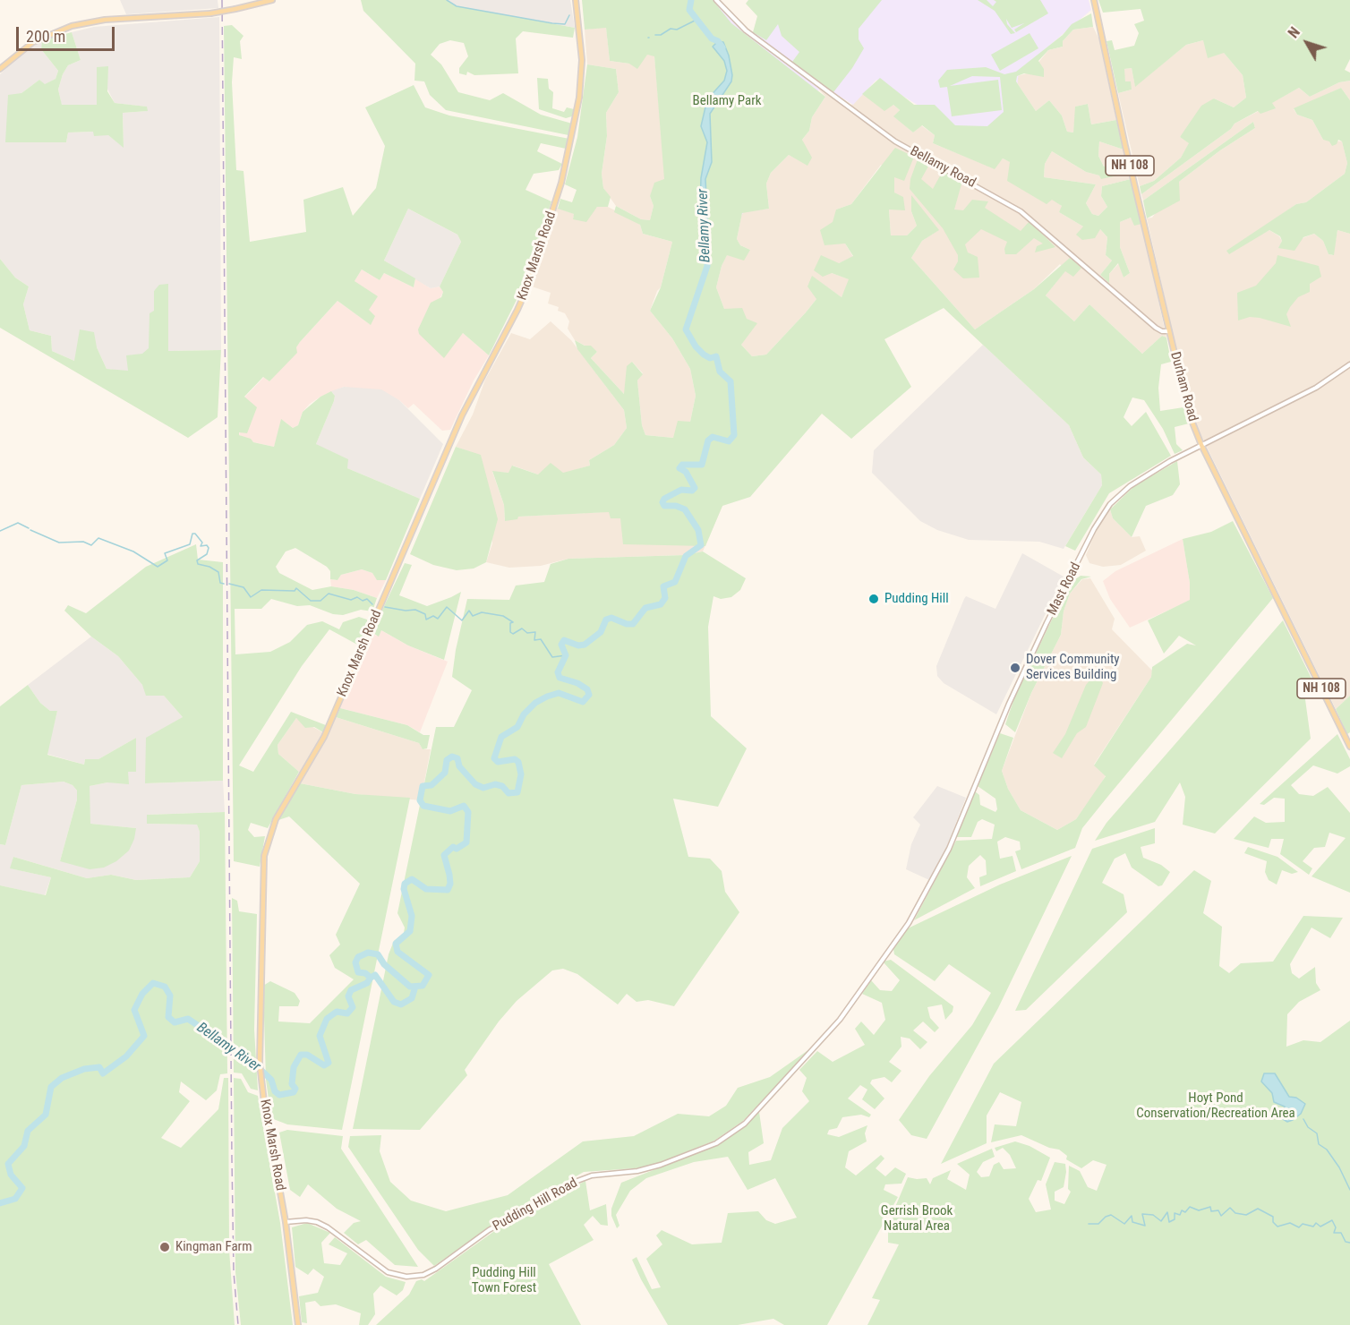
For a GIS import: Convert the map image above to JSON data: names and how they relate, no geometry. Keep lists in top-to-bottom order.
{
  "streets": {
    "main road": ["NH 108", "Knox Marsh Road", "Durham Road"],
    "street": ["Bellamy Road", "Mast Road", "Pudding Hill Road"]
  },
  "crossings": [
    ["Bellamy Road", "Durham Road"],
    ["Knox Marsh Road", "Pudding Hill Road"],
    ["Durham Road", "Mast Road"],
    ["Mast Road", "Pudding Hill Road"]
  ],
  "water": ["Bellamy River"],
  "parks": [
    "Bellamy Park",
    "Hoyt Pond Conservation/Recreation Area",
    "Gerrish Brook Natural Area",
    "Pudding Hill Town Forest"
  ],
  "places": ["Pudding Hill", "Dover Community Services Building", "Kingman Farm"],
  "scale_bar": "200 m",
  "north": "top left"
}
